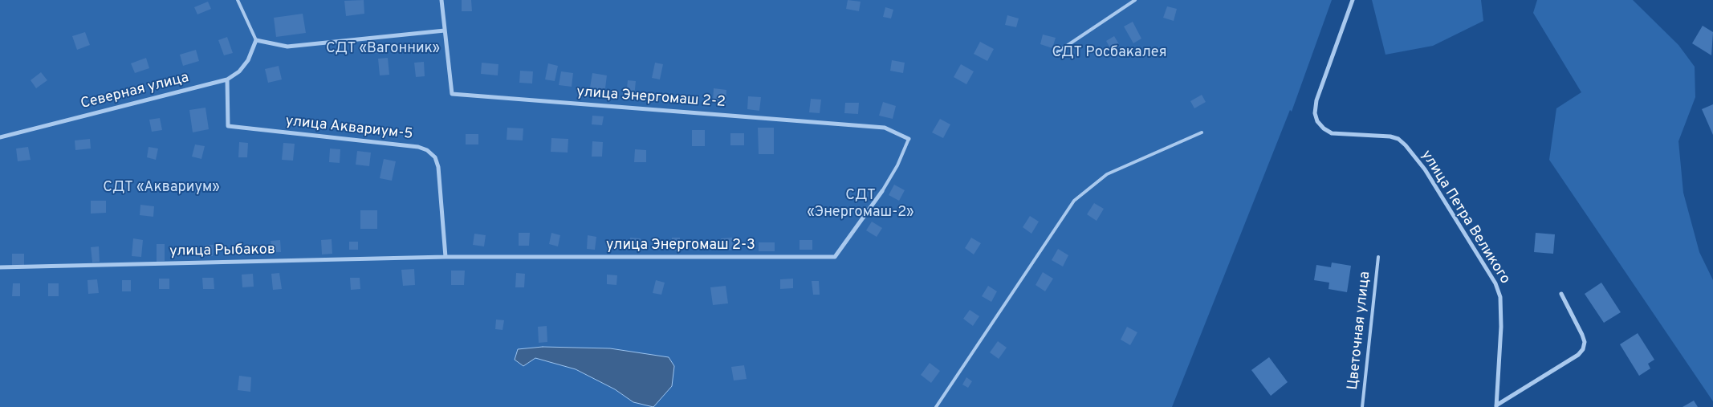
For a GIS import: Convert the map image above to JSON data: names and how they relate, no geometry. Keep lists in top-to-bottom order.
{
  "streets": {
    "street": [
      "Северная улица",
      "улица Энергомаш 2-2",
      "улица Аквариум-5",
      "улица Петра Великого",
      "улица Энергомаш 2-3",
      "улица Рыбаков"
    ],
    "lane": ["Цветочная улица"]
  },
  "crossings": [
    ["Северная улица", "улица Аквариум-5"],
    ["улица Аквариум-5", "улица Энергомаш 2-3"],
    ["улица Аквариум-5", "улица Рыбаков"],
    ["улица Энергомаш 2-3", "улица Рыбаков"]
  ],
  "parks": [
    "СДТ «Вагонник»",
    "СДТ Росбакалея",
    "СДТ «Аквариум»",
    "СДТ «Энергомаш-2»"
  ]
}
